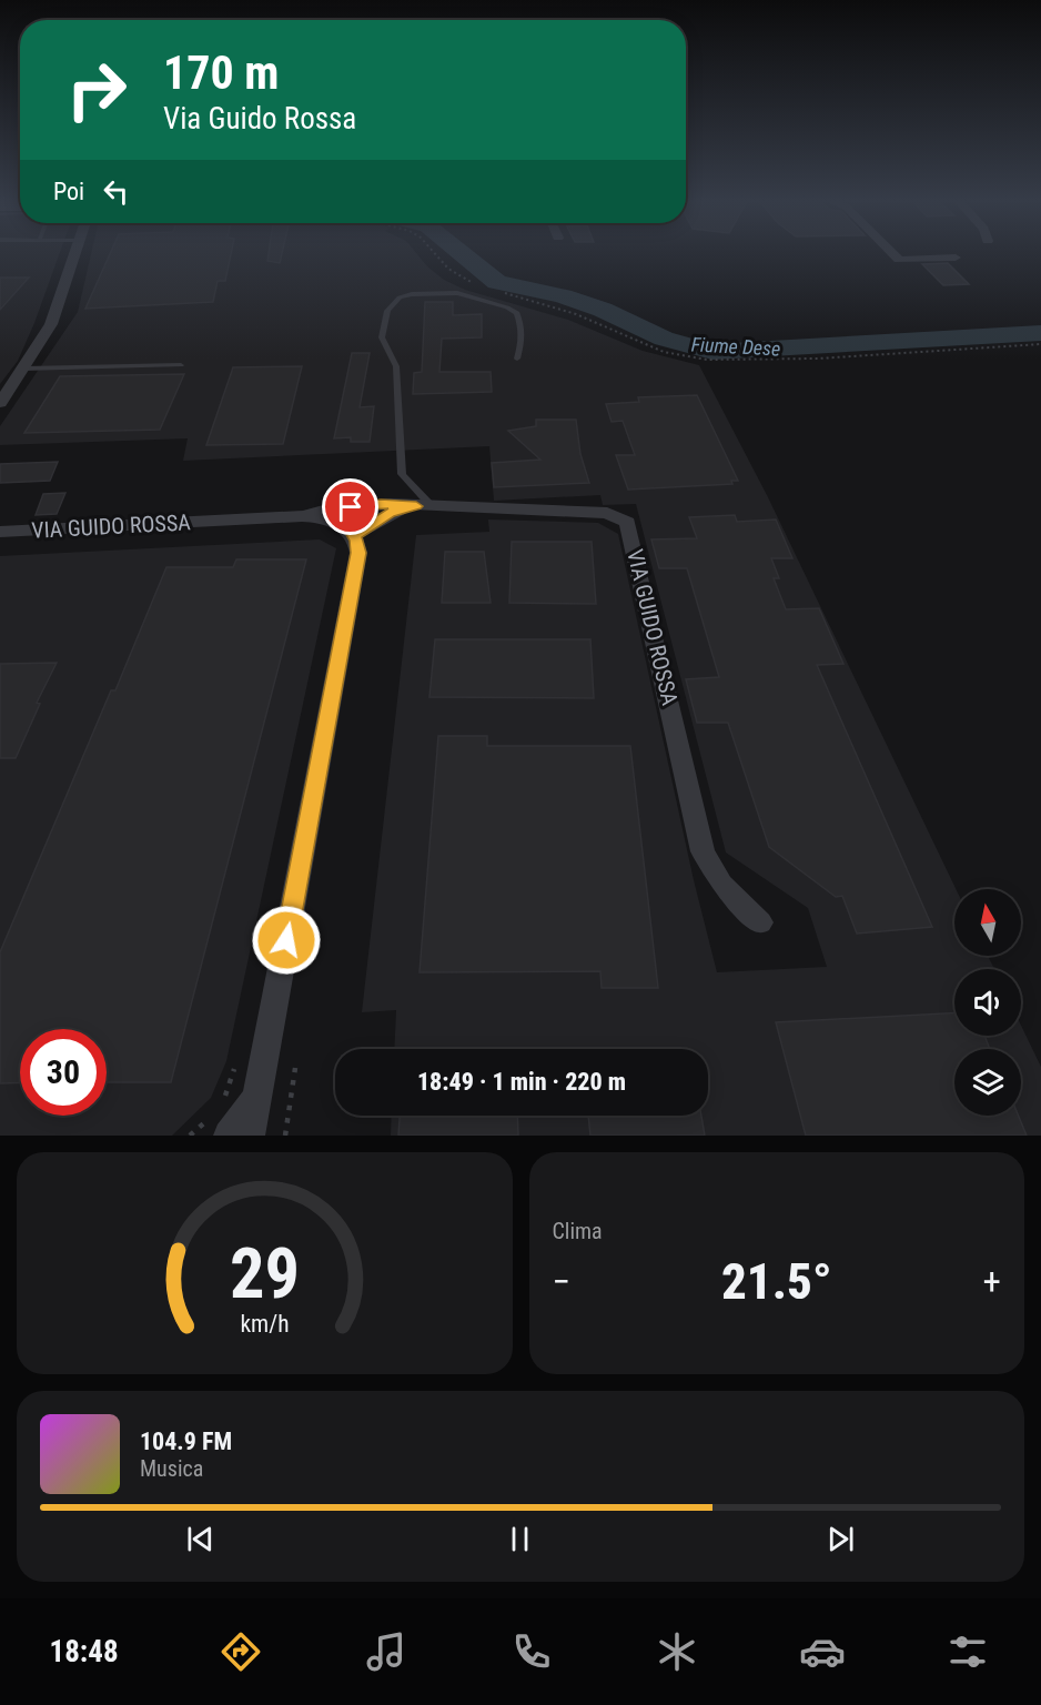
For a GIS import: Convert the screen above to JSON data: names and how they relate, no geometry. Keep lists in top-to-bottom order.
{
  "streets": {
    "street": ["VIA GUIDO ROSSA"]
  },
  "water": ["Fiume Dese"],
  "north": "top",
  "page": {
    "turn": ["170 m", "Via Guido Rossa"],
    "then": "Poi",
    "limit": "30",
    "trip": "18:49 · 1 min · 220 m",
    "tile": "Clima",
    "heat": ["−", "21.5°", "+"],
    "song": ["104.9 FM", "Musica"],
    "tabs": "18:48",
    "gauge": ["29", "km/h"]
  }
}
